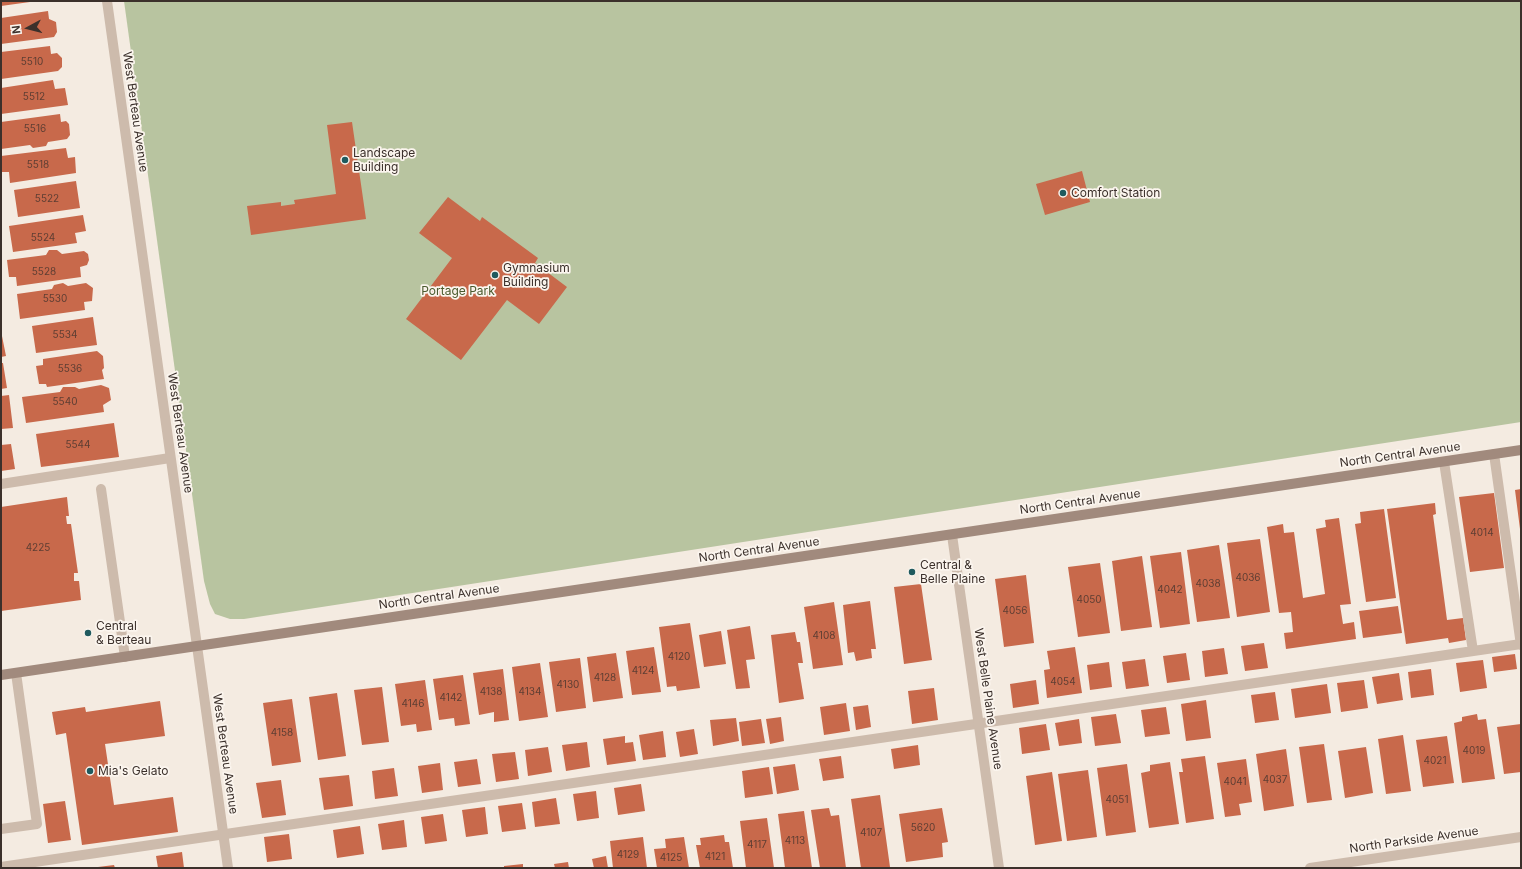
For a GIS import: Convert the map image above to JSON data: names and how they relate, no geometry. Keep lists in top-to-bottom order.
{
  "streets": {
    "main road": ["North Central Avenue"],
    "street": ["West Berteau Avenue", "West Belle Plaine Avenue", "North Parkside Avenue"]
  },
  "crossings": [
    ["West Berteau Avenue", "North Central Avenue"],
    ["North Central Avenue", "West Belle Plaine Avenue"]
  ],
  "parks": ["Portage Park"],
  "places": [
    "Landscape Building",
    "Comfort Station",
    "Gymnasium Building",
    "Central & Belle Plaine",
    "Central & Berteau",
    "Mia's Gelato"
  ],
  "house_numbers": [
    "5510",
    "5512",
    "5516",
    "5518",
    "5522",
    "5524",
    "5528",
    "5530",
    "5534",
    "5536",
    "5540",
    "5544",
    "4014",
    "4225",
    "4036",
    "4038",
    "4042",
    "4050",
    "4056",
    "4108",
    "4120",
    "4124",
    "4128",
    "4054",
    "4130",
    "4138",
    "4134",
    "4142",
    "4146",
    "4158",
    "4019",
    "4021",
    "4037",
    "4041",
    "4051",
    "5620",
    "4107",
    "4113",
    "4117",
    "4129",
    "4121",
    "4125"
  ],
  "north": "left"
}
